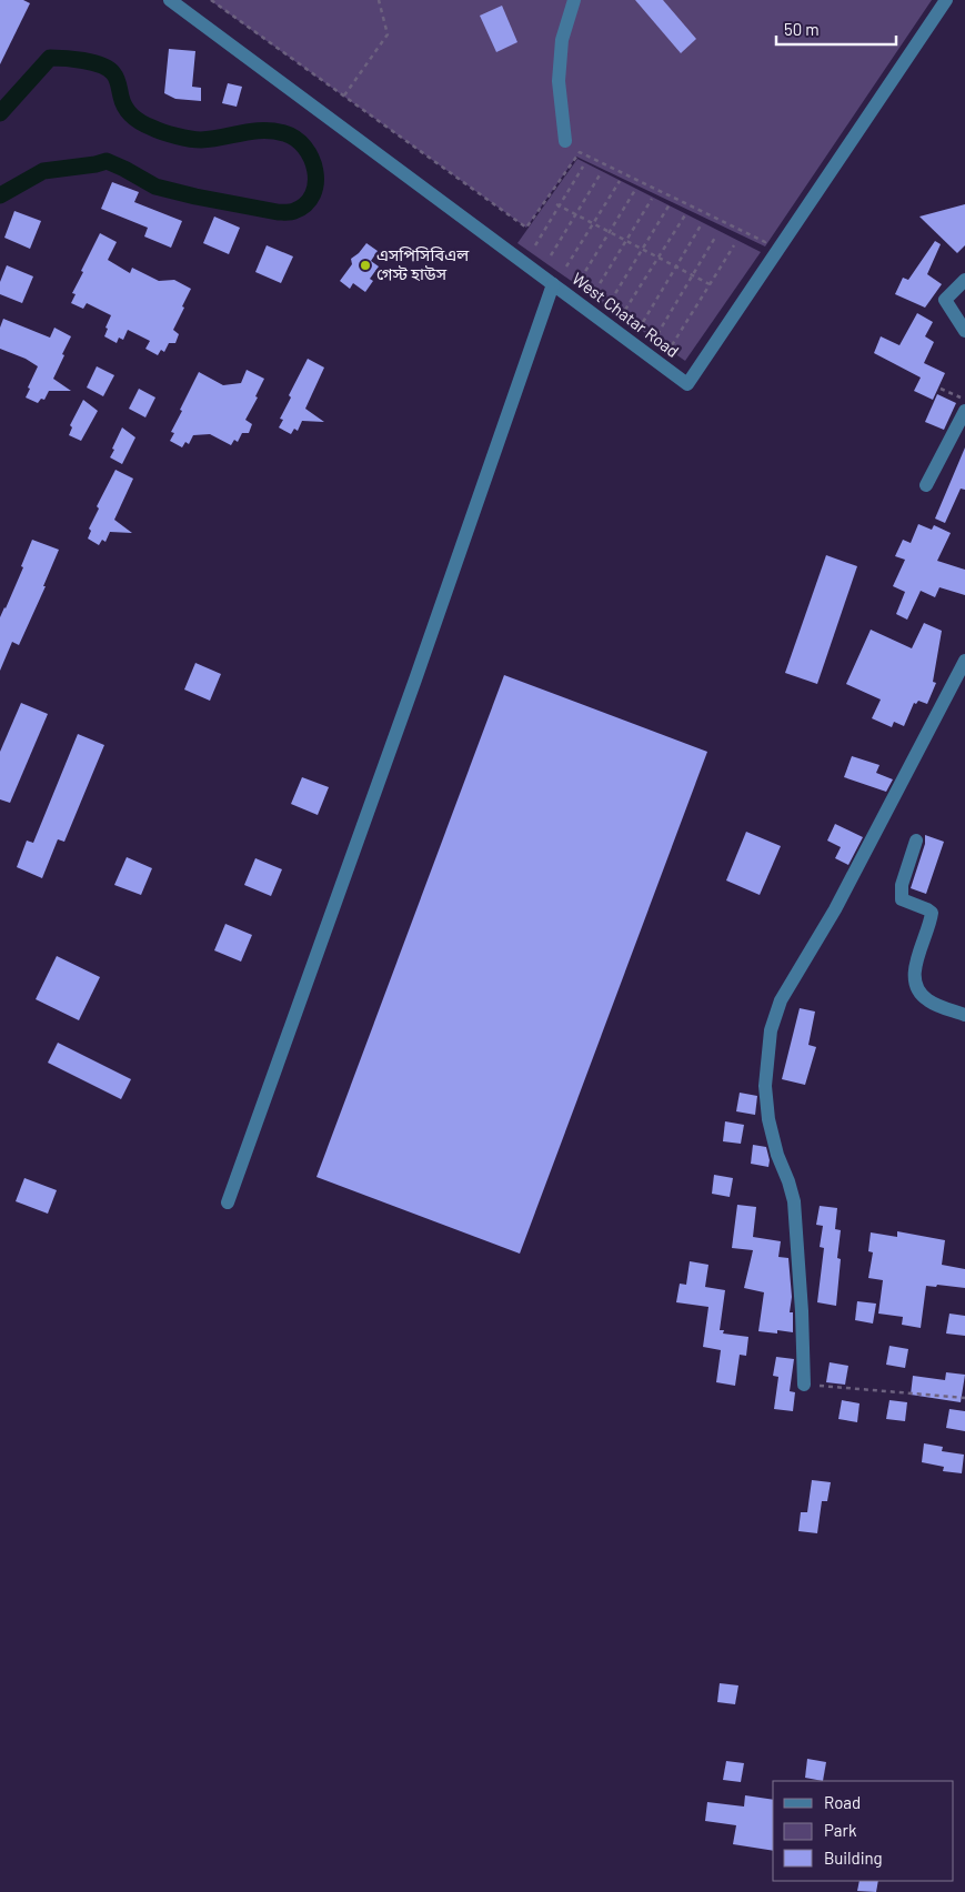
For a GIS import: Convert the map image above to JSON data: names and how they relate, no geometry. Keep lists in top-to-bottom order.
{
  "streets": {
    "street": ["West Chatar Road"]
  },
  "places": ["এসপিসিবিএল গেস্ট হাউস"],
  "legend": ["Road", "Park", "Building"],
  "scale_bar": "50 m"
}
